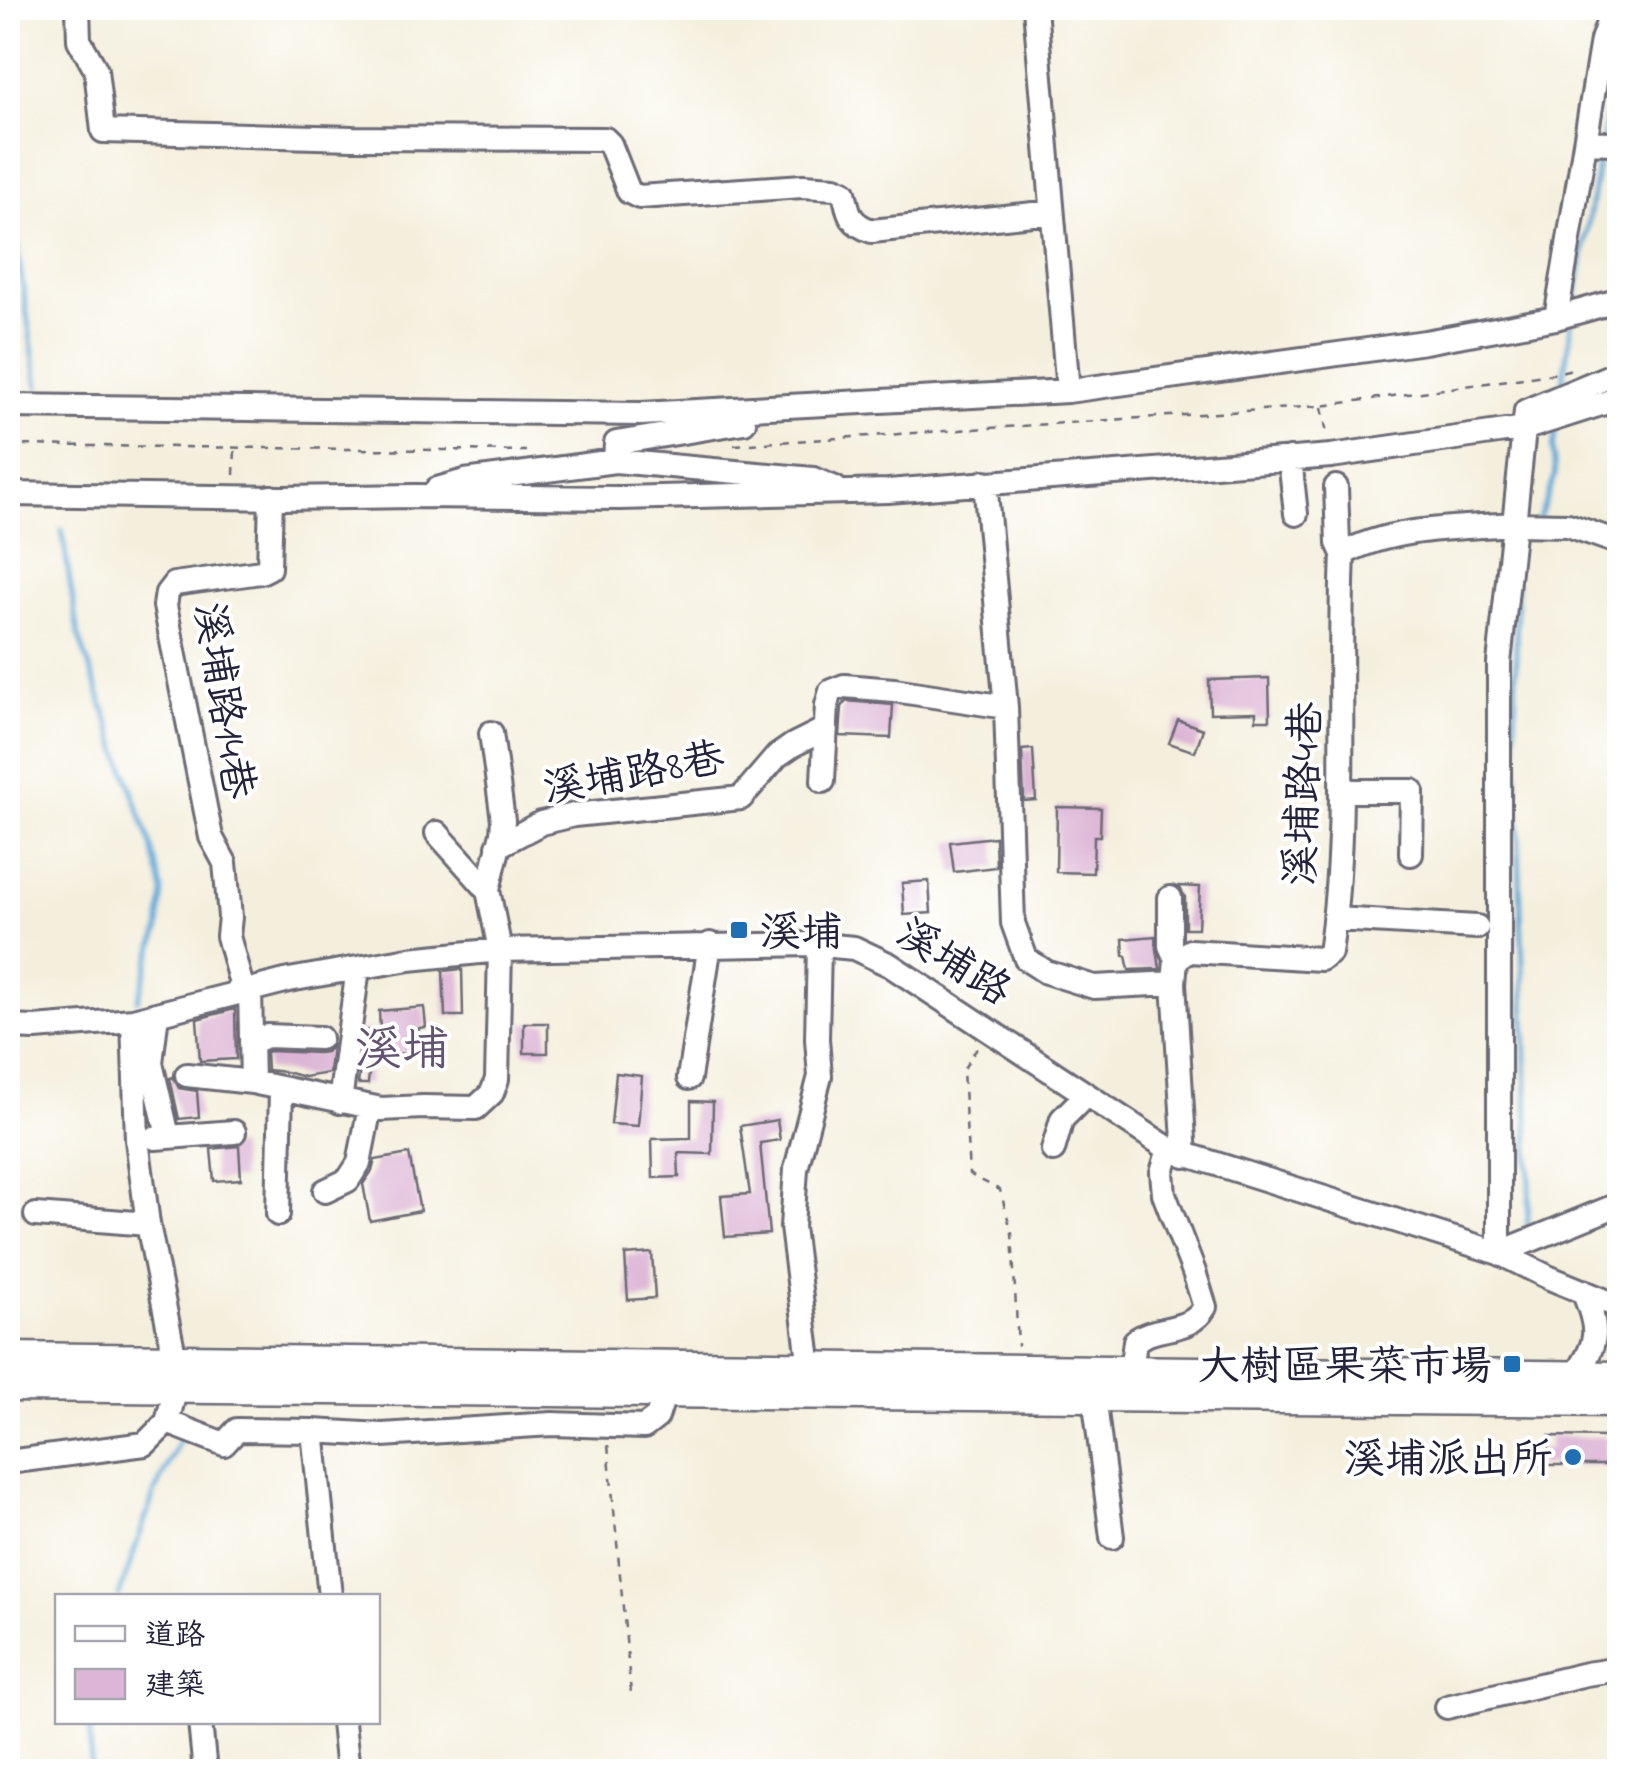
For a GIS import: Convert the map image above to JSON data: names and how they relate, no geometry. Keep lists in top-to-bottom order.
{
  "streets": {
    "street": [
      "溪埔路14巷",
      "溪埔路8巷",
      "溪埔路4巷",
      "溪埔路"
    ]
  },
  "crossings": [
    ["溪埔路14巷", "溪埔路"]
  ],
  "districts": ["溪埔"],
  "places": {
    "transit": ["溪埔", "大樹區果菜市場"],
    "other": ["溪埔派出所"]
  },
  "legend": ["道路", "建築"]
}
